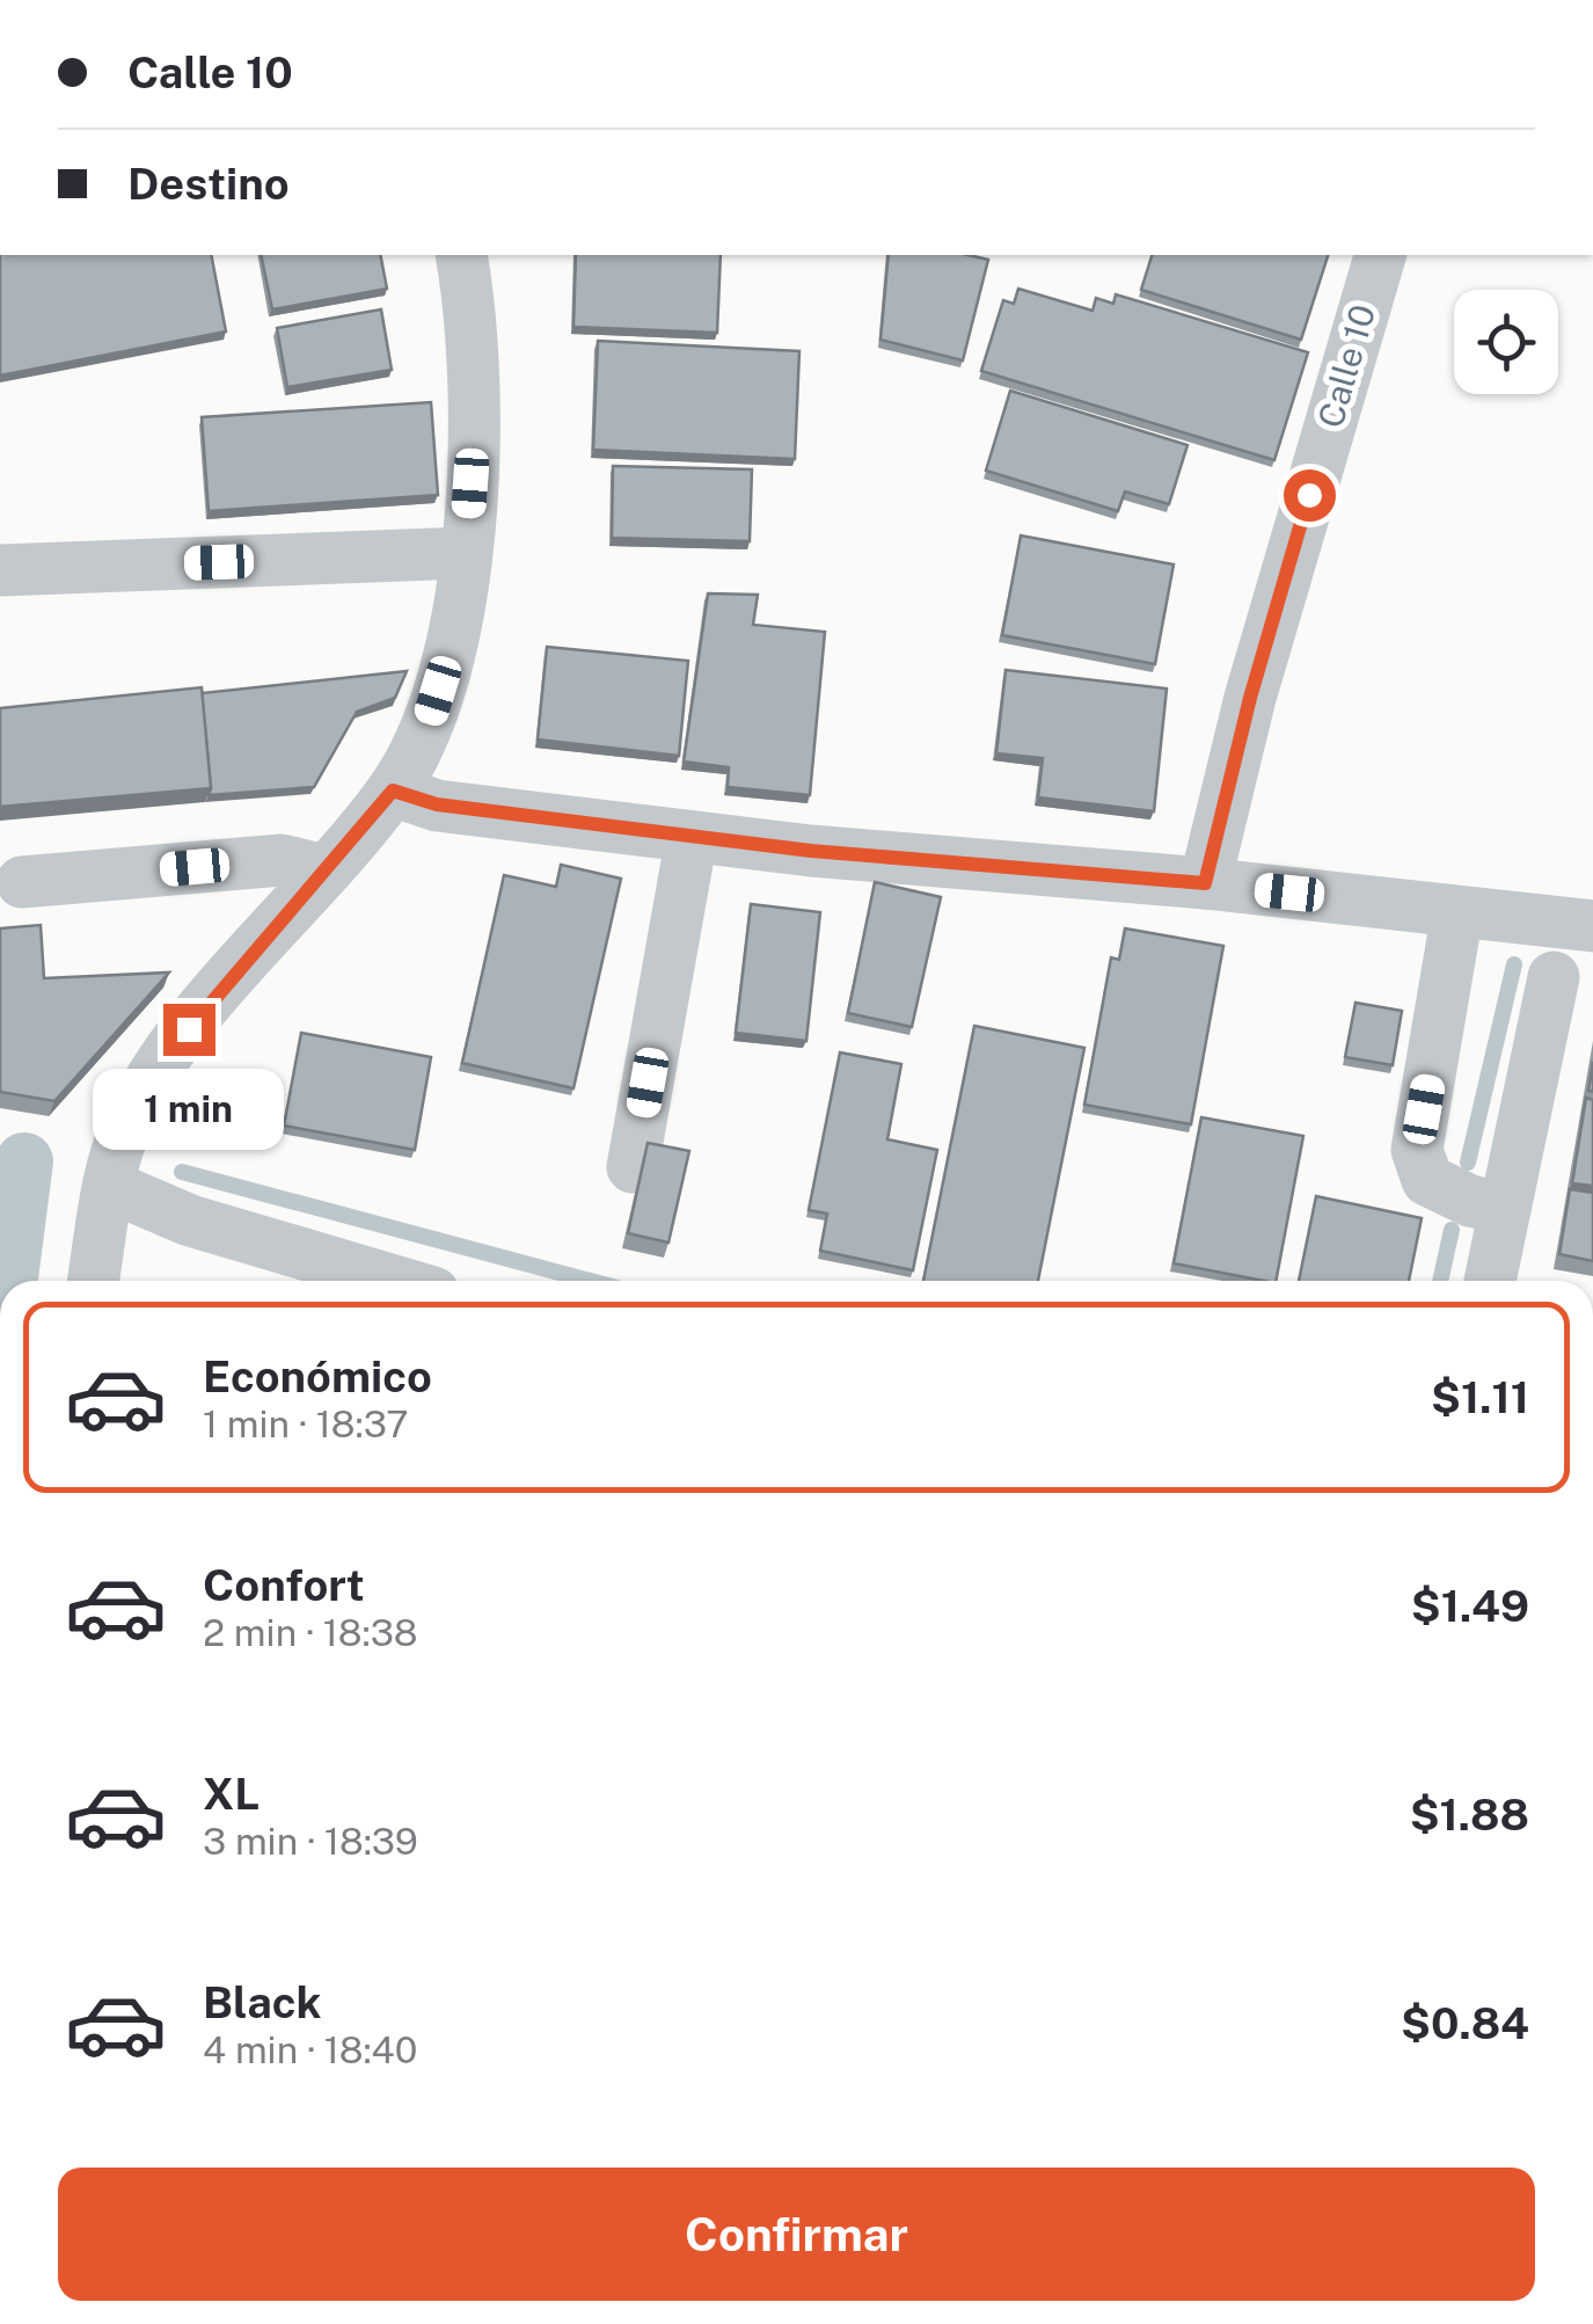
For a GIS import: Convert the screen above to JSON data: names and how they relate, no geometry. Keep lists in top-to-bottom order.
{
  "streets": {
    "street": ["Calle 10"]
  },
  "page": {
    "banner": ["Calle 10", "Destino"],
    "bubble": "1 min",
    "list": [
      {
        "name": "Económico",
        "note": "1 min · 18:37",
        "value": "$1.11"
      },
      {
        "name": "Confort",
        "note": "2 min · 18:38",
        "value": "$1.49"
      },
      {
        "name": "XL",
        "note": "3 min · 18:39",
        "value": "$1.88"
      },
      {
        "name": "Black",
        "note": "4 min · 18:40",
        "value": "$0.84"
      }
    ],
    "buttons": "Confirmar"
  }
}
